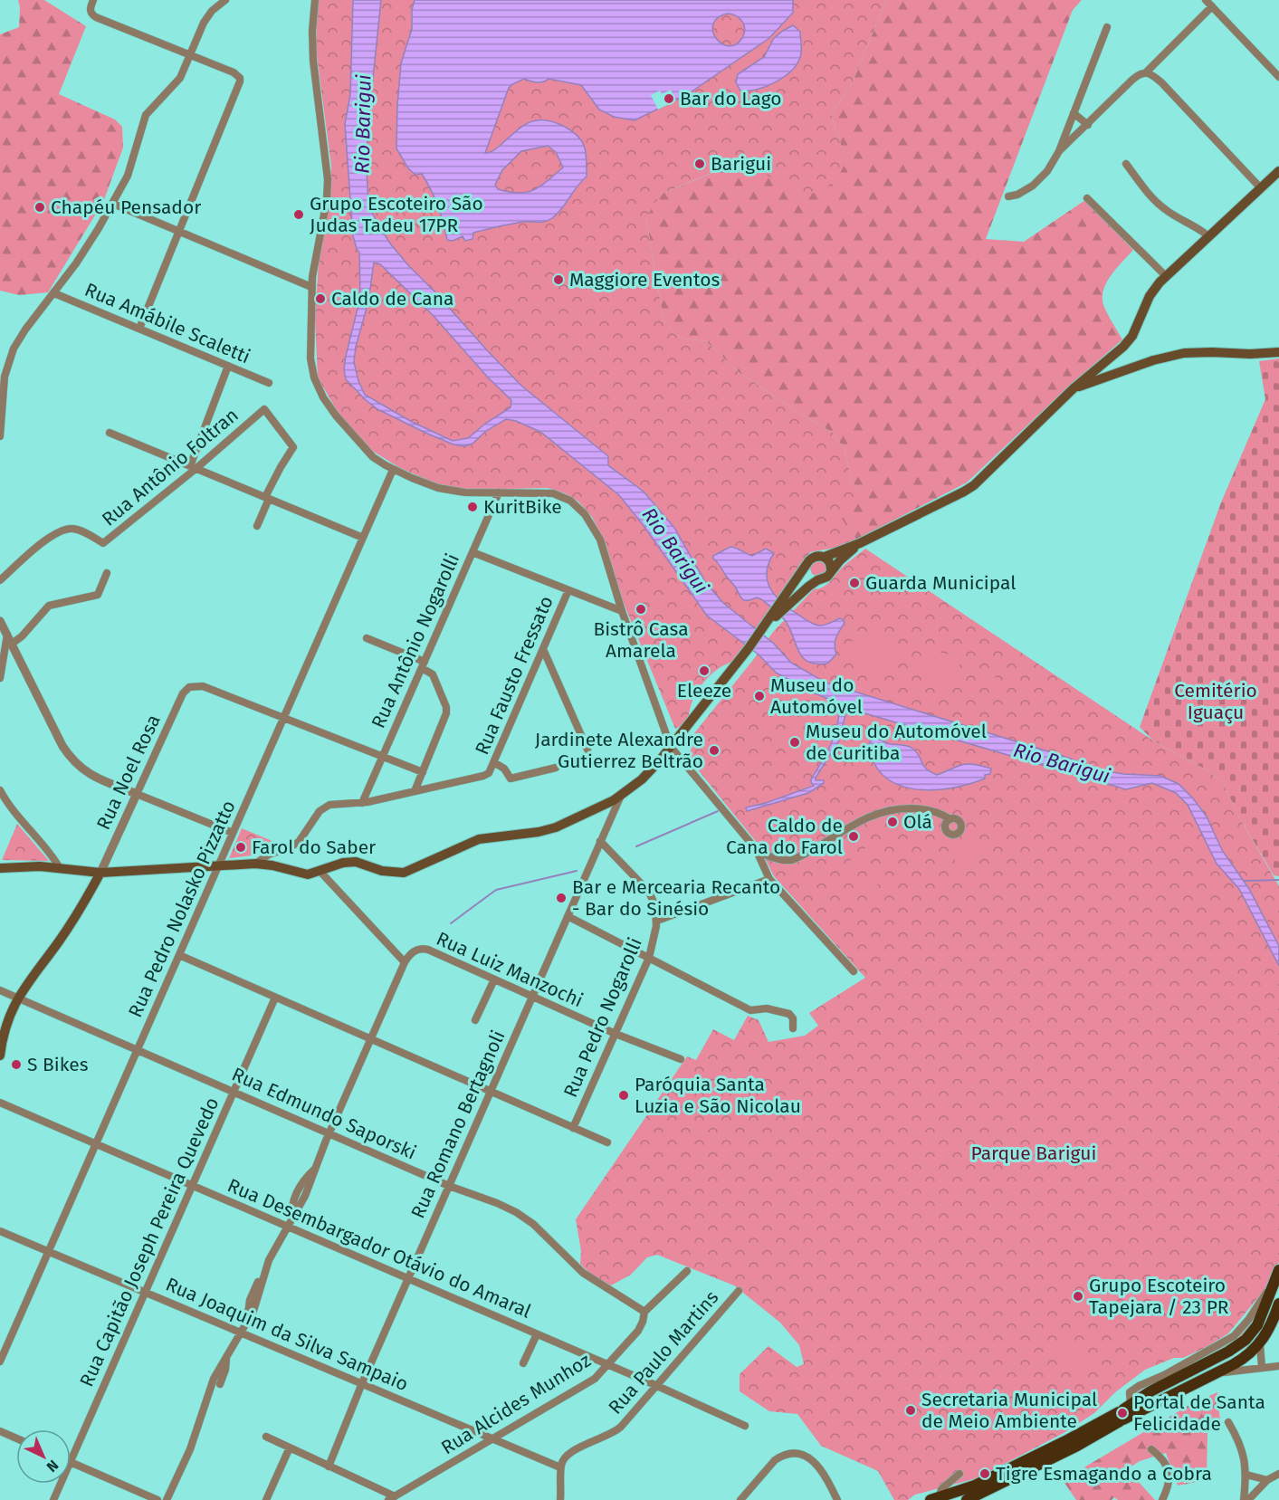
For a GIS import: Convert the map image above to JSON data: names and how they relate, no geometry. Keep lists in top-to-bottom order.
{
  "streets": {
    "street": [
      "Rua Amábile Scaletti",
      "Rua Antônio Foltran",
      "Rua Antônio Nogarolli",
      "Rua Fausto Fressato",
      "Rua Noel Rosa",
      "Rua Pedro Nolasko Pizzatto",
      "Rua Luiz Manzochi",
      "Rua Pedro Nogarolli",
      "Rua Edmundo Saporski",
      "Rua Romano Bertagnoli",
      "Rua Capitão Joseph Pereira Quevedo",
      "Rua Desembargador Otávio do Amaral",
      "Rua Joaquim da Silva Sampaio",
      "Rua Paulo Martins",
      "Rua Alcides Munhoz"
    ]
  },
  "crossings": [
    ["Rua Noel Rosa", "Rua Pedro Nolasko Pizzatto"],
    ["Rua Pedro Nolasko Pizzatto", "Rua Edmundo Saporski"],
    ["Rua Pedro Nolasko Pizzatto", "Rua Desembargador Otávio do Amaral"],
    ["Rua Pedro Nolasko Pizzatto", "Rua Joaquim da Silva Sampaio"],
    ["Rua Luiz Manzochi", "Rua Pedro Nogarolli"],
    ["Rua Luiz Manzochi", "Rua Romano Bertagnoli"],
    ["Rua Pedro Nogarolli", "Rua Romano Bertagnoli"],
    ["Rua Edmundo Saporski", "Rua Romano Bertagnoli"],
    ["Rua Edmundo Saporski", "Rua Capitão Joseph Pereira Quevedo"],
    ["Rua Edmundo Saporski", "Rua Alcides Munhoz"],
    ["Rua Romano Bertagnoli", "Rua Desembargador Otávio do Amaral"],
    ["Rua Romano Bertagnoli", "Rua Joaquim da Silva Sampaio"],
    ["Rua Capitão Joseph Pereira Quevedo", "Rua Desembargador Otávio do Amaral"],
    ["Rua Capitão Joseph Pereira Quevedo", "Rua Joaquim da Silva Sampaio"],
    ["Rua Desembargador Otávio do Amaral", "Rua Paulo Martins"],
    ["Rua Desembargador Otávio do Amaral", "Rua Alcides Munhoz"],
    ["Rua Joaquim da Silva Sampaio", "Rua Paulo Martins"],
    ["Rua Joaquim da Silva Sampaio", "Rua Alcides Munhoz"]
  ],
  "water": ["Rio Barigui"],
  "parks": ["Cemitério Iguaçu", "Parque Barigui"],
  "places": [
    "Bar do Lago",
    "Barigui",
    "Chapéu Pensador",
    "Grupo Escoteiro São Judas Tadeu 17PR",
    "Maggiore Eventos",
    "Caldo de Cana",
    "KuritBike",
    "Guarda Municipal",
    "Bistrô Casa Amarela",
    "Eleeze",
    "Museu do Automóvel",
    "Museu do Automóvel de Curitiba",
    "Jardinete Alexandre Gutierrez Beltrão",
    "Olá",
    "Caldo de Cana do Farol",
    "Farol do Saber",
    "Bar e Mercearia Recanto - Bar do Sinésio",
    "S Bikes",
    "Paróquia Santa Luzia e São Nicolau",
    "Grupo Escoteiro Tapejara / 23 PR",
    "Secretaria Municipal de Meio Ambiente",
    "Portal de Santa Felicidade",
    "Tigre Esmagando a Cobra"
  ],
  "north": "bottom right"
}
